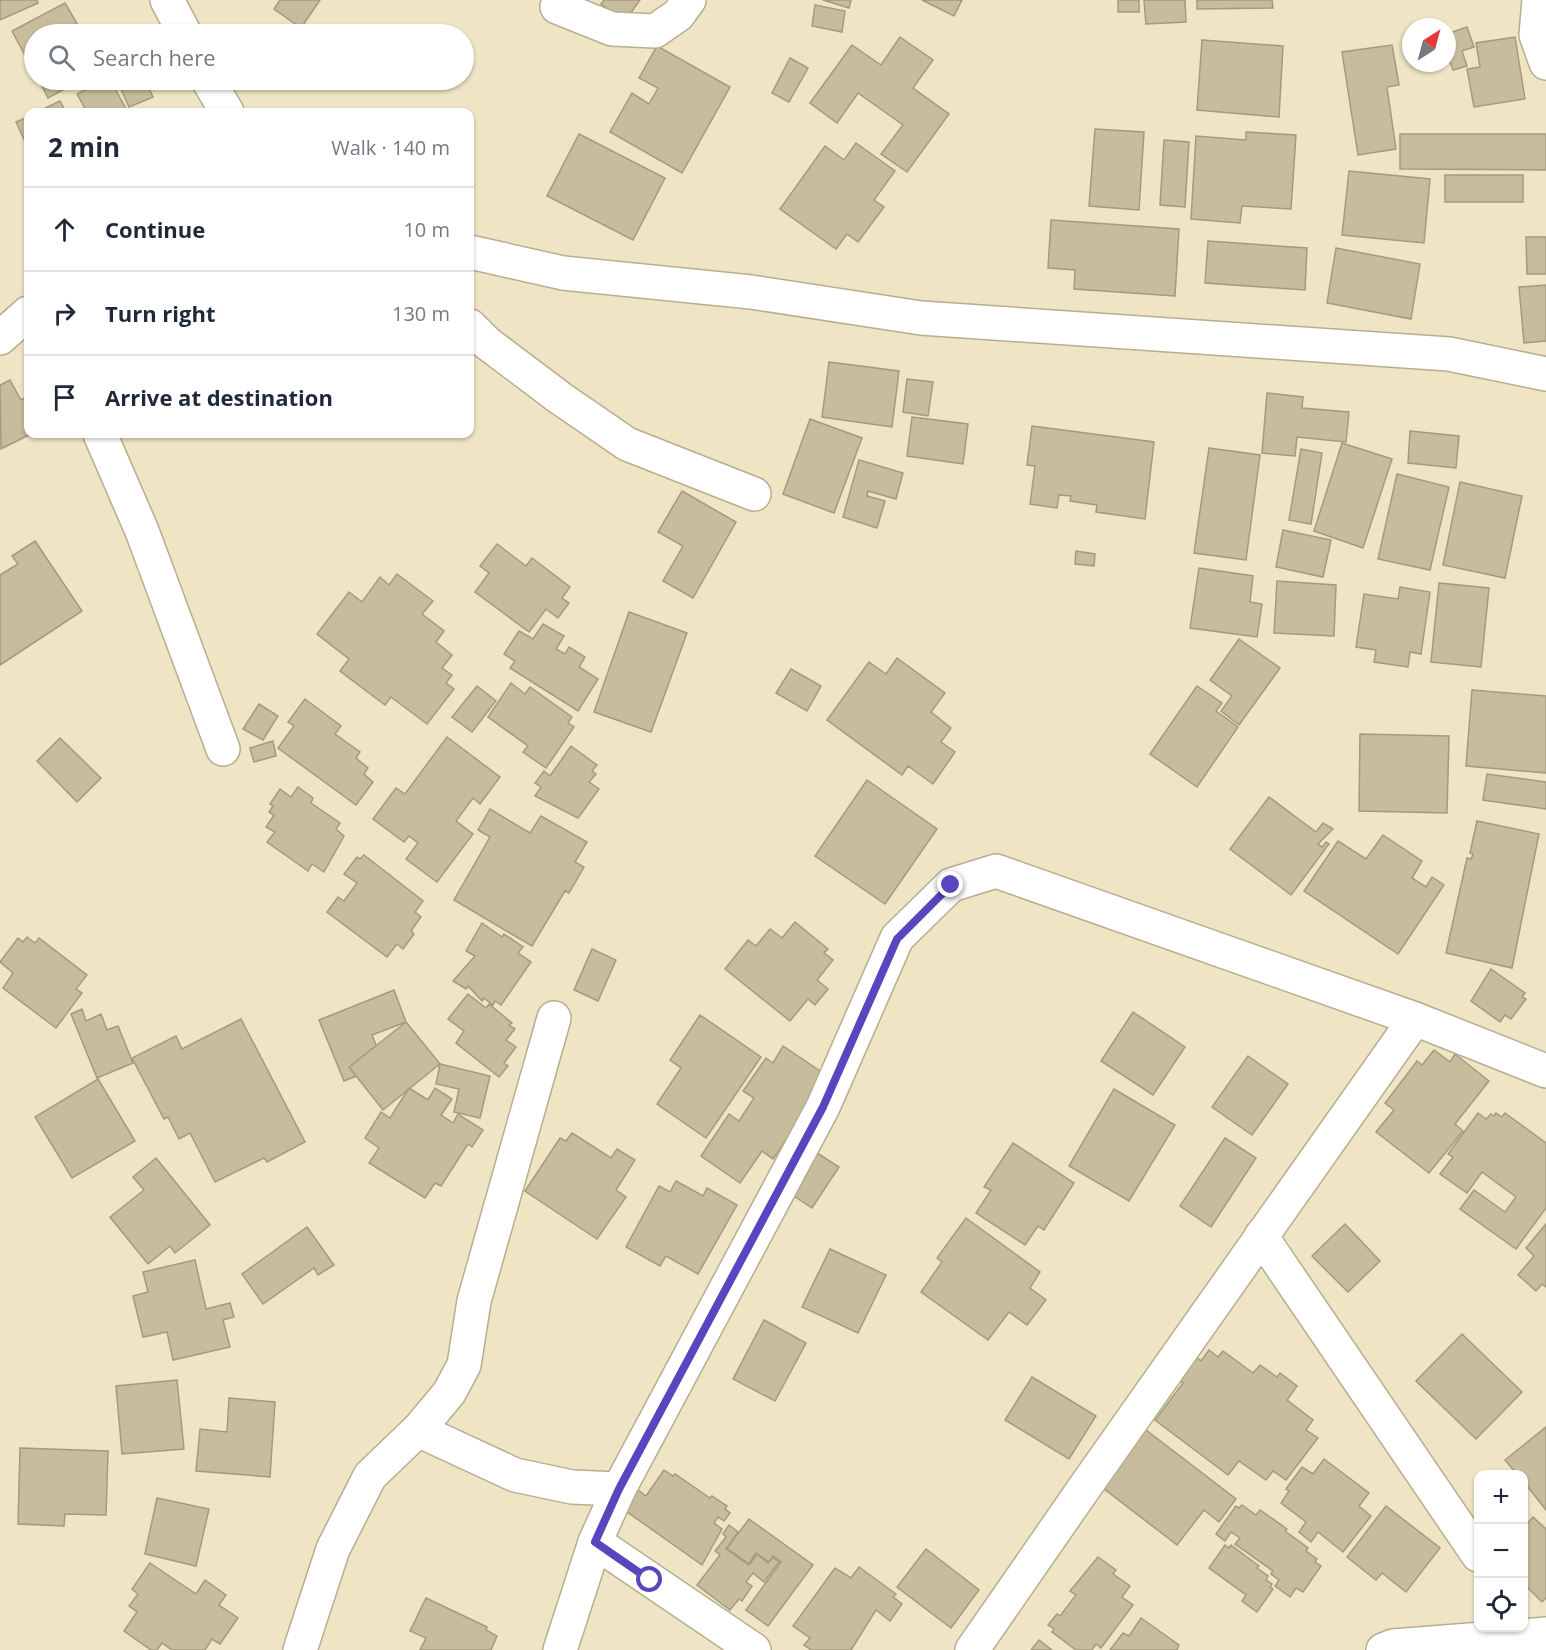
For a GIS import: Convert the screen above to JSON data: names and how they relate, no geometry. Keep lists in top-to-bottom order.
{
  "north": "top right",
  "page": {
    "search": "Search here",
    "heading": ["2 min", "Walk · 140 m"],
    "list": [
      ["Continue", "10 m"],
      ["Turn right", "130 m"],
      "Arrive at destination"
    ],
    "map_buttons": ["+", "−"]
  }
}
